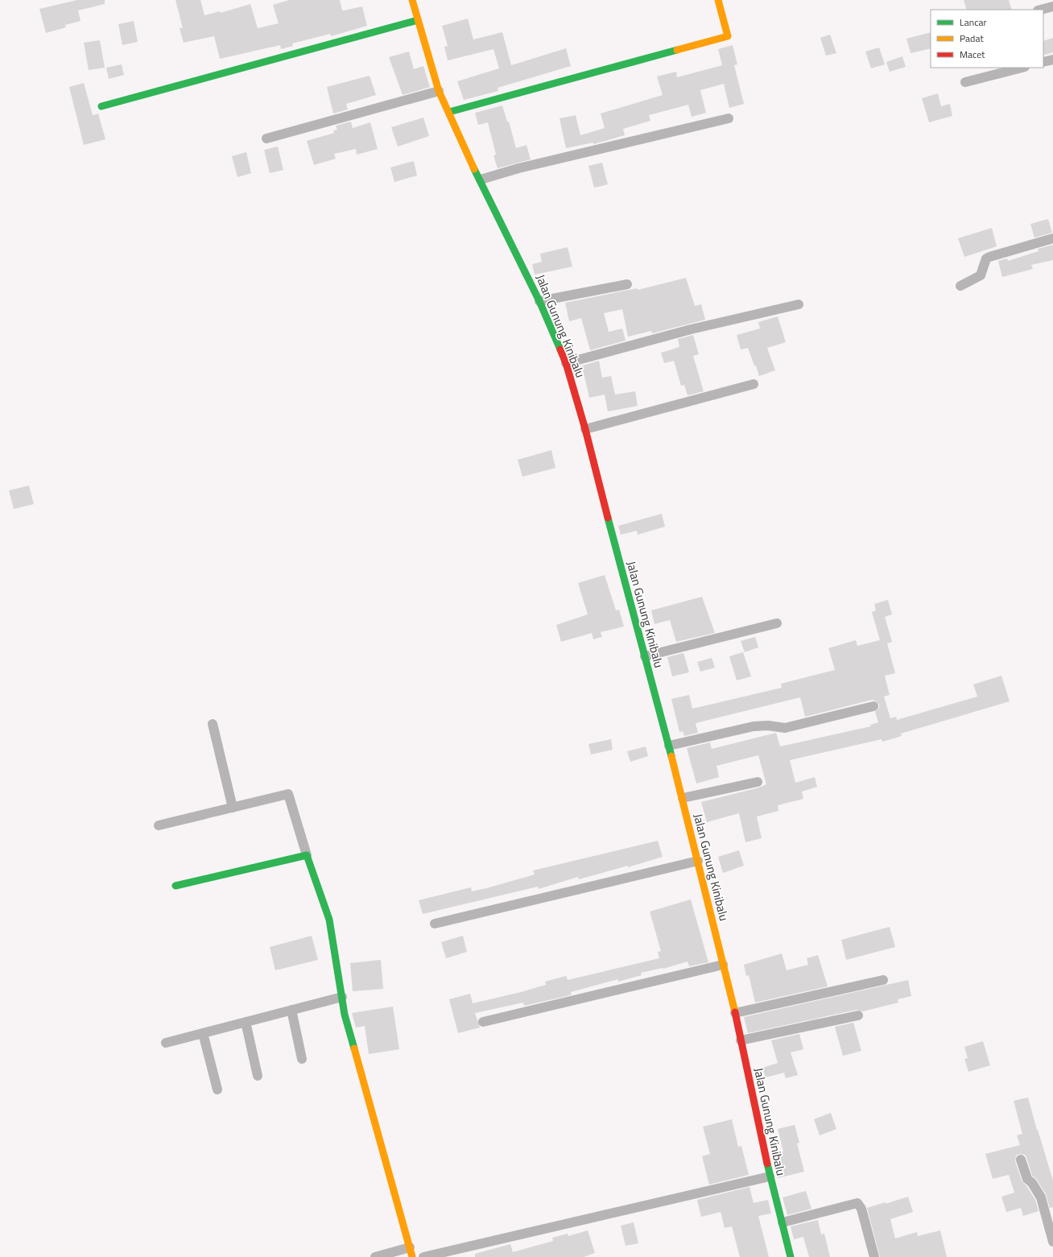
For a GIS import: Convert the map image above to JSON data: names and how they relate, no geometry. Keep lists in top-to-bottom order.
{
  "streets": {
    "street": ["Jalan Gunung Kinibalu"]
  },
  "legend": ["Lancar", "Padat", "Macet"]
}
